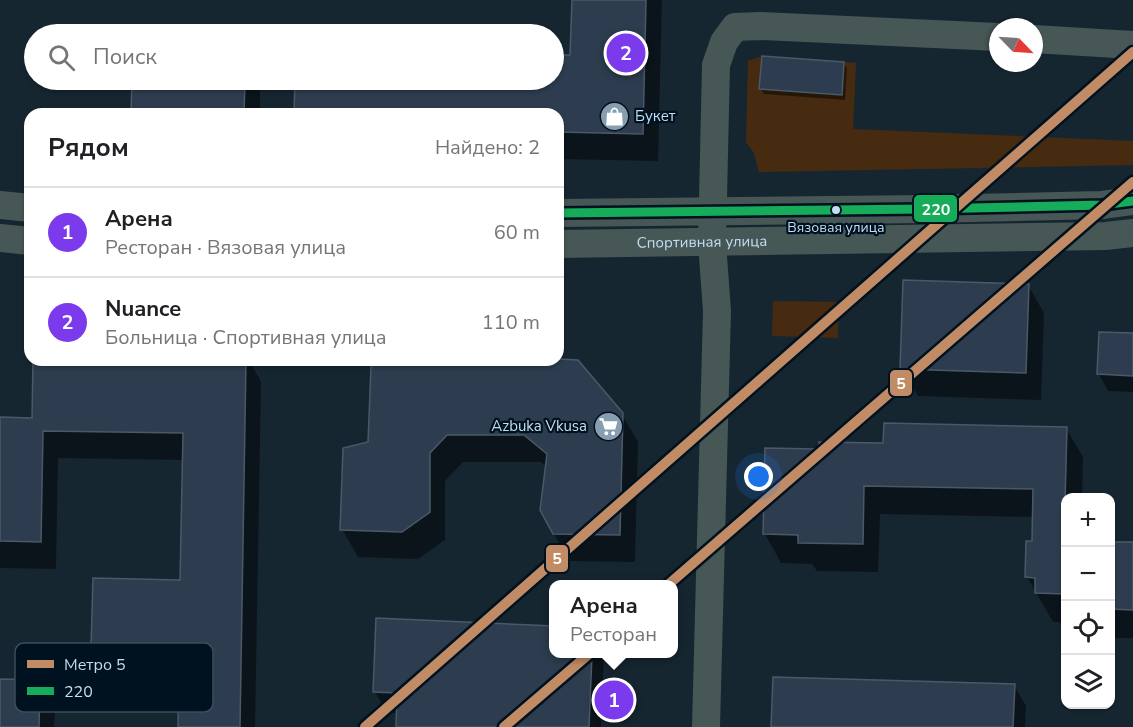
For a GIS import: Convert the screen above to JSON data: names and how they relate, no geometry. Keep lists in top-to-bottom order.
{
  "streets": {
    "street": ["Спортивная улица"]
  },
  "places": {
    "shop": ["Букет"],
    "other": ["Вязовая улица"],
    "supermarket": ["Azbuka Vkusa"]
  },
  "lines": ["metro line 5", "transit line 220"],
  "legend": ["Метро 5", "220"],
  "north": "bottom right",
  "page": {
    "search": "Поиск",
    "pins": ["2", "1"],
    "heading": ["Рядом", "Найдено: 2"],
    "list": [
      {
        "mark": "1",
        "name": "Арена",
        "note": "Ресторан · Вязовая улица",
        "value": "60 m"
      },
      {
        "mark": "2",
        "name": "Nuance",
        "note": "Больница · Спортивная улица",
        "value": "110 m"
      }
    ],
    "map_buttons": ["+", "−"],
    "popup": ["Арена", "Ресторан"]
  }
}
